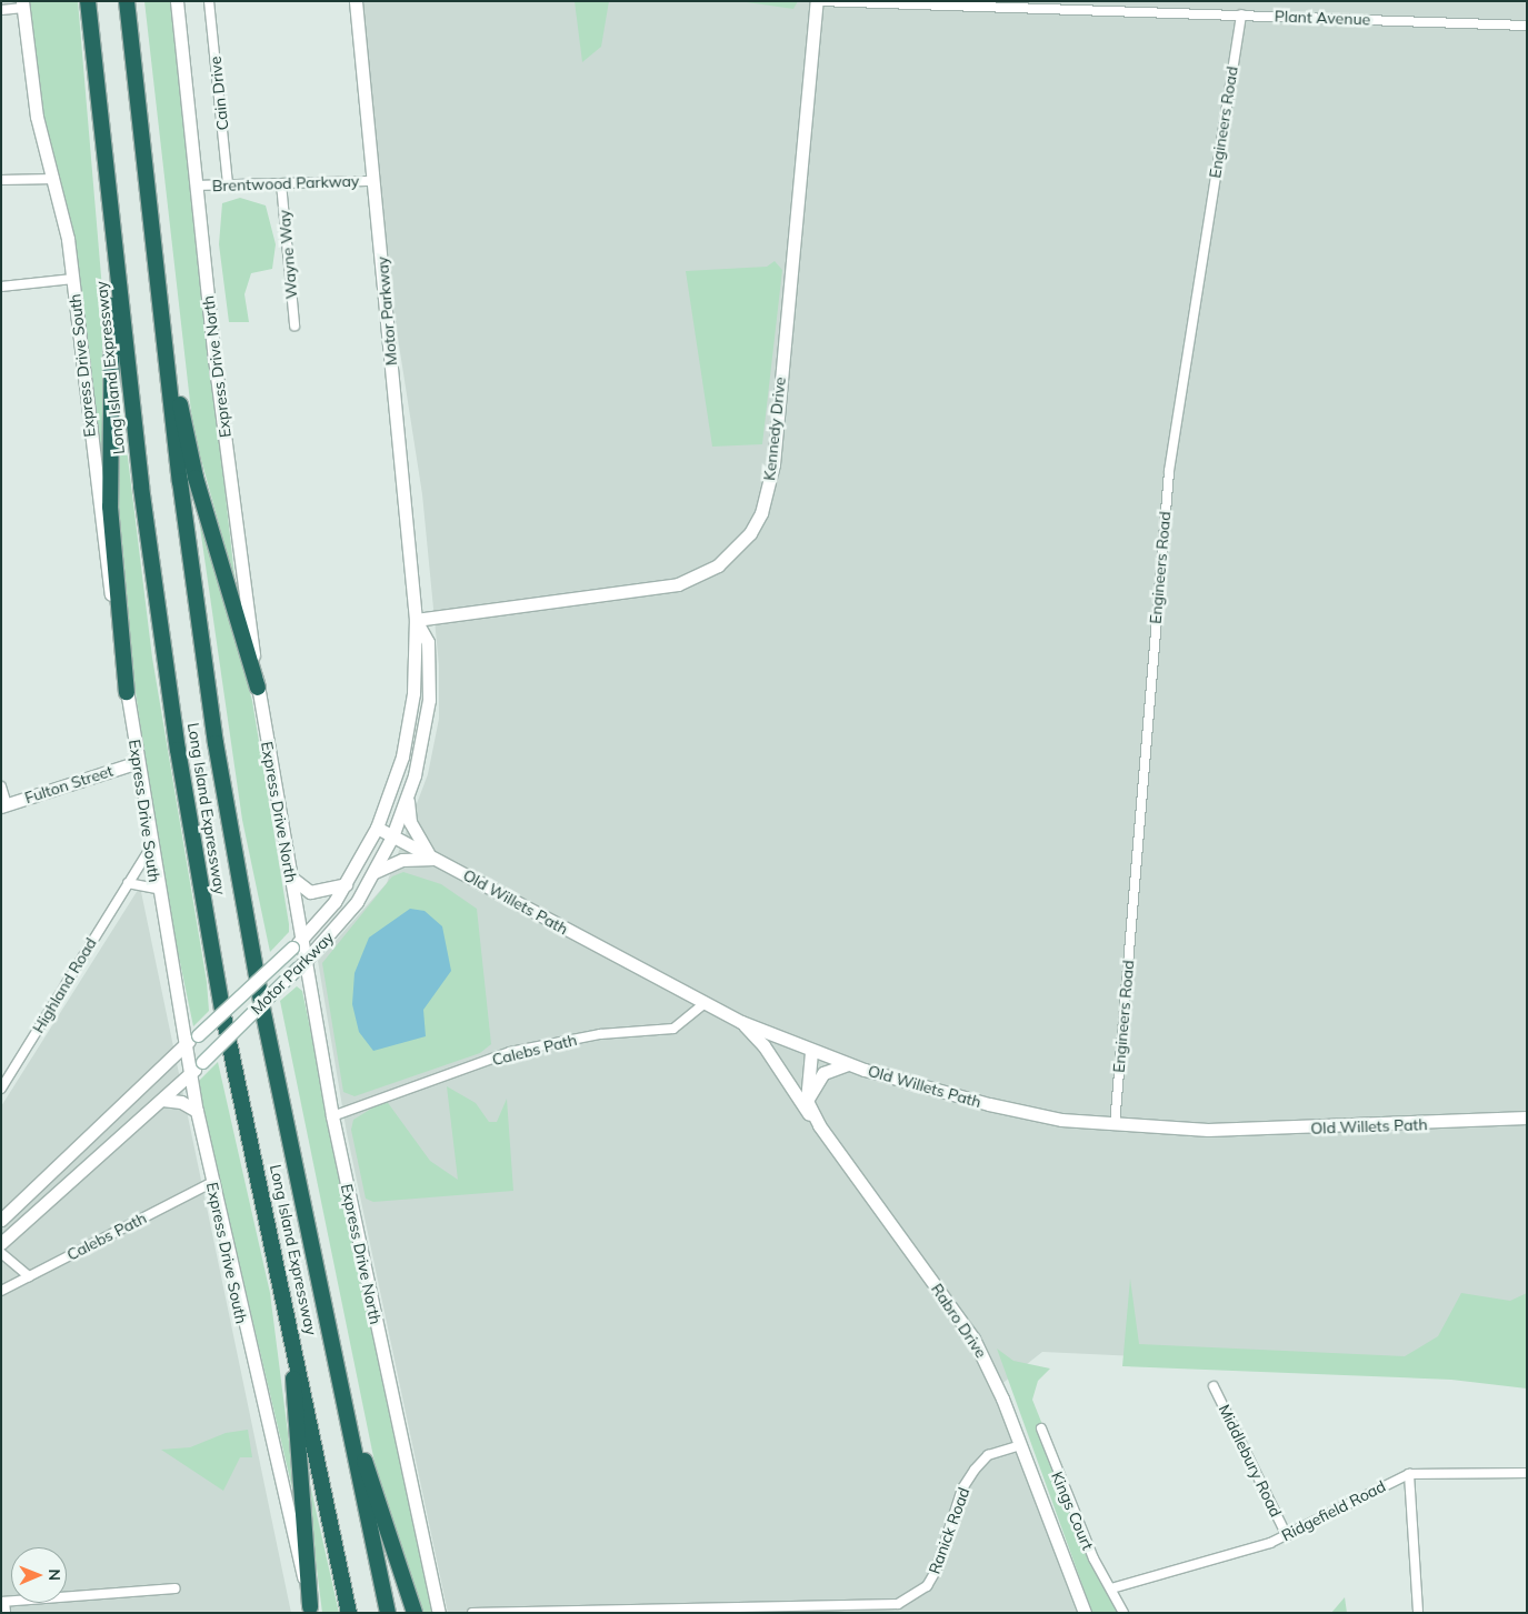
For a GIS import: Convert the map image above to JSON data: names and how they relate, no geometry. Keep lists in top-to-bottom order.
{
  "streets": {
    "highway": ["Long Island Expressway"],
    "main road": [
      "Motor Parkway",
      "Express Drive South",
      "Express Drive North",
      "Kennedy Drive",
      "Fulton Street",
      "Old Willets Path",
      "Rabro Drive"
    ],
    "street": [
      "Plant Avenue",
      "Cain Drive",
      "Engineers Road",
      "Brentwood Parkway",
      "Wayne Way",
      "Highland Road",
      "Calebs Path",
      "Middlebury Road",
      "Kings Court",
      "Ridgefield Road",
      "Ranick Road"
    ]
  },
  "crossings": [
    ["Plant Avenue", "Engineers Road"],
    ["Plant Avenue", "Kennedy Drive"],
    ["Cain Drive", "Brentwood Parkway"],
    ["Engineers Road", "Old Willets Path"],
    ["Brentwood Parkway", "Wayne Way"],
    ["Brentwood Parkway", "Motor Parkway"],
    ["Brentwood Parkway", "Express Drive North"],
    ["Motor Parkway", "Express Drive South"],
    ["Motor Parkway", "Express Drive North"],
    ["Motor Parkway", "Kennedy Drive"],
    ["Motor Parkway", "Old Willets Path"],
    ["Express Drive South", "Fulton Street"],
    ["Express Drive South", "Highland Road"],
    ["Express Drive South", "Calebs Path"],
    ["Express Drive North", "Calebs Path"],
    ["Old Willets Path", "Calebs Path"],
    ["Rabro Drive", "Ranick Road"],
    ["Middlebury Road", "Ridgefield Road"],
    ["Kings Court", "Ridgefield Road"]
  ],
  "north": "right"
}
